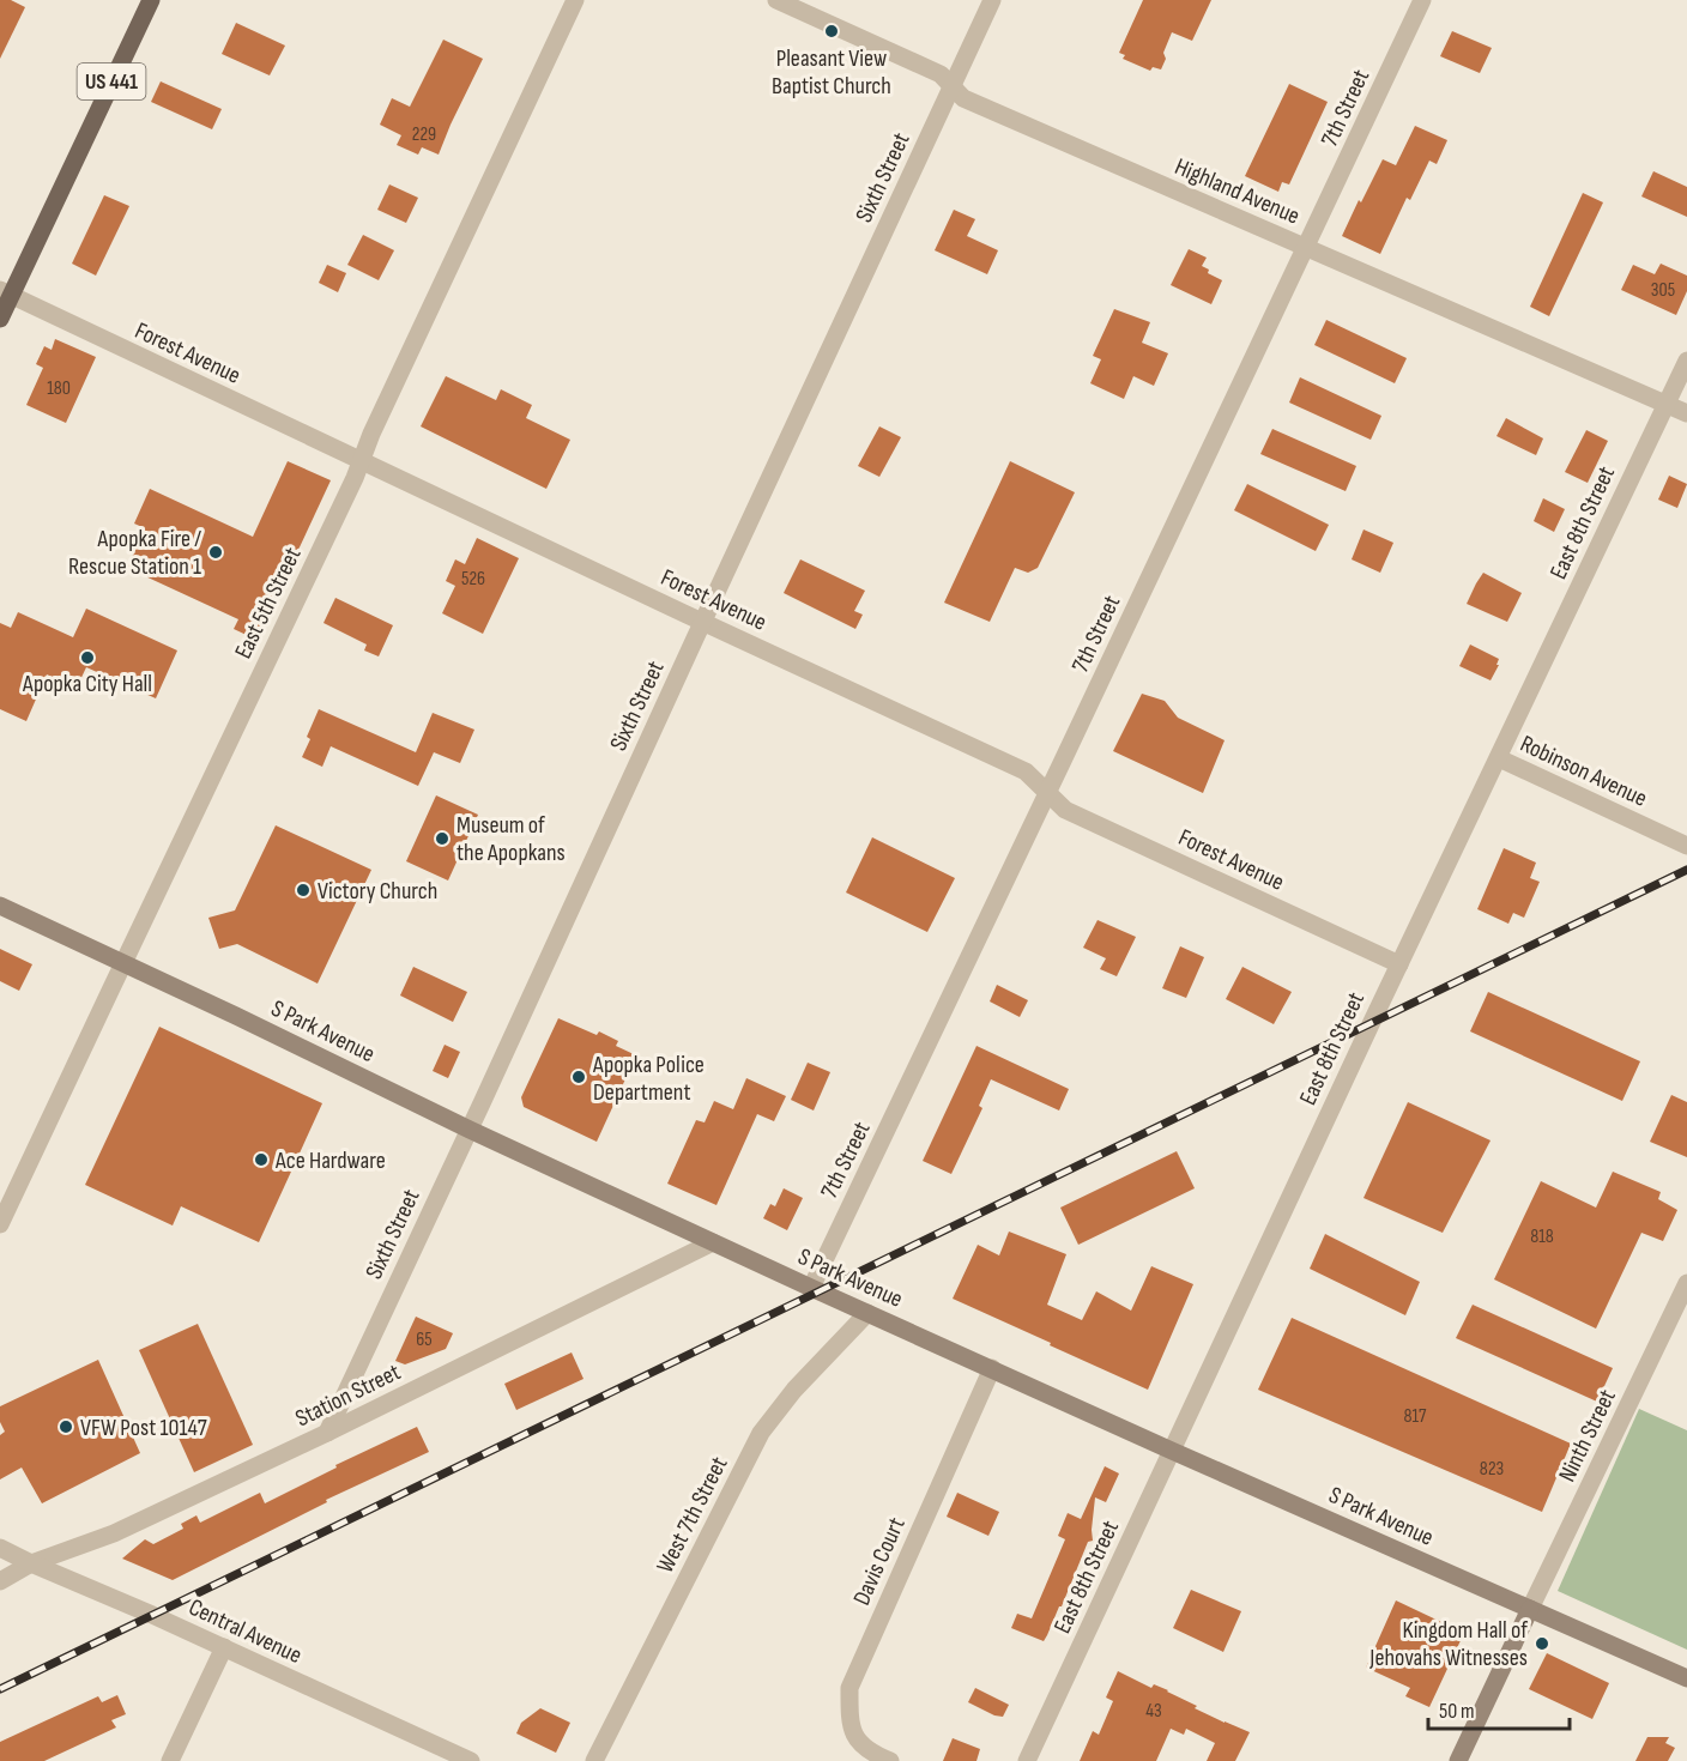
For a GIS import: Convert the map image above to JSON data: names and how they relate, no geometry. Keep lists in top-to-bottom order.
{
  "streets": {
    "main road": ["US 441", "S Park Avenue"],
    "street": [
      "7th Street",
      "Sixth Street",
      "Highland Avenue",
      "Forest Avenue",
      "East 8th Street",
      "East 5th Street",
      "Robinson Avenue",
      "Station Street",
      "Ninth Street",
      "West 7th Street",
      "Davis Court",
      "Central Avenue"
    ]
  },
  "crossings": [
    ["US 441", "Forest Avenue"],
    ["7th Street", "Highland Avenue"],
    ["7th Street", "Forest Avenue"],
    ["7th Street", "S Park Avenue"],
    ["Sixth Street", "Highland Avenue"],
    ["Sixth Street", "Forest Avenue"],
    ["Sixth Street", "S Park Avenue"],
    ["Sixth Street", "Station Street"],
    ["Highland Avenue", "East 8th Street"],
    ["Forest Avenue", "East 8th Street"],
    ["Forest Avenue", "East 5th Street"],
    ["East 8th Street", "Robinson Avenue"],
    ["East 8th Street", "S Park Avenue"],
    ["East 5th Street", "S Park Avenue"],
    ["S Park Avenue", "Station Street"],
    ["S Park Avenue", "Ninth Street"],
    ["S Park Avenue", "West 7th Street"],
    ["S Park Avenue", "Davis Court"],
    ["Station Street", "Central Avenue"]
  ],
  "places": [
    "Pleasant View Baptist Church",
    "Apopka Fire / Rescue Station 1",
    "Apopka City Hall",
    "Museum of the Apopkans",
    "Victory Church",
    "Apopka Police Department",
    "Ace Hardware",
    "VFW Post 10147",
    "Kingdom Hall of Jehovahs Witnesses"
  ],
  "house_numbers": [
    "229",
    "305",
    "180",
    "526",
    "818",
    "65",
    "817",
    "823",
    "43"
  ],
  "scale_bar": "50 m"
}
